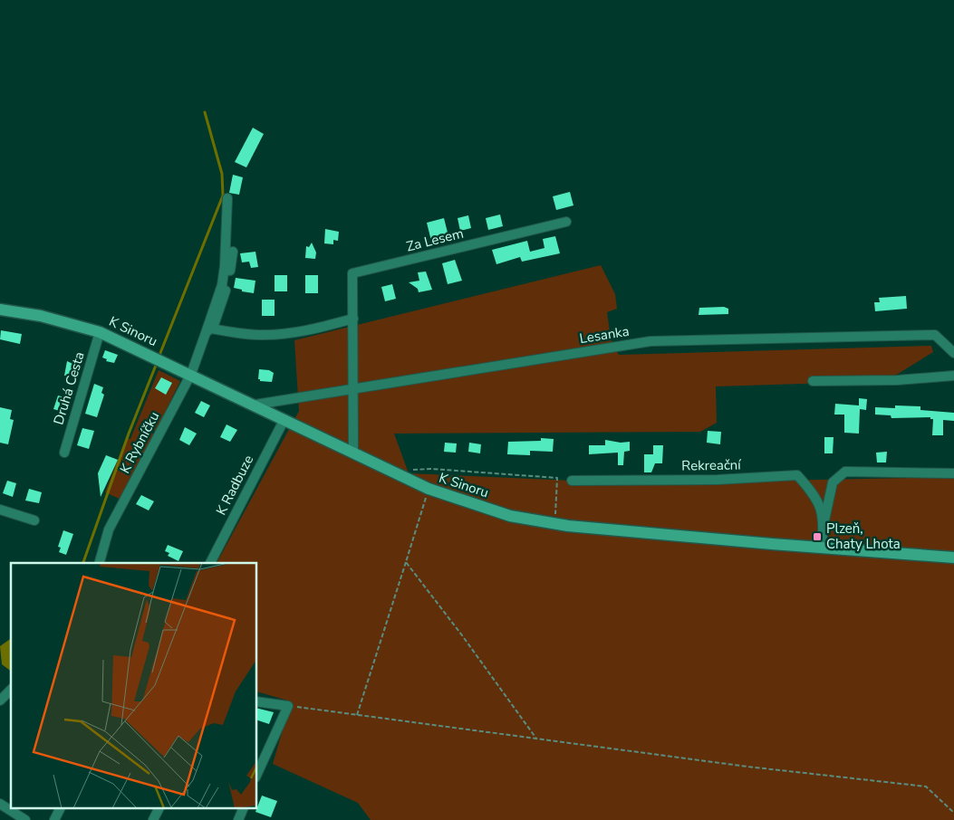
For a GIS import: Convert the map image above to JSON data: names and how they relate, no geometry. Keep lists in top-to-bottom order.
{
  "streets": {
    "street": [
      "Za Lesem",
      "K Sinoru",
      "Lesanka",
      "Druhá Cesta",
      "K Rybníčku",
      "Rekreační",
      "K Radbuze"
    ]
  },
  "crossings": [
    ["Za Lesem", "K Sinoru"],
    ["Za Lesem", "Lesanka"],
    ["K Sinoru", "Lesanka"],
    ["K Sinoru", "Druhá Cesta"],
    ["K Sinoru", "K Rybníčku"],
    ["K Sinoru", "Rekreační"],
    ["K Sinoru", "K Radbuze"]
  ],
  "places": {
    "transit": ["Plzeň, Chaty Lhota"]
  }
}
